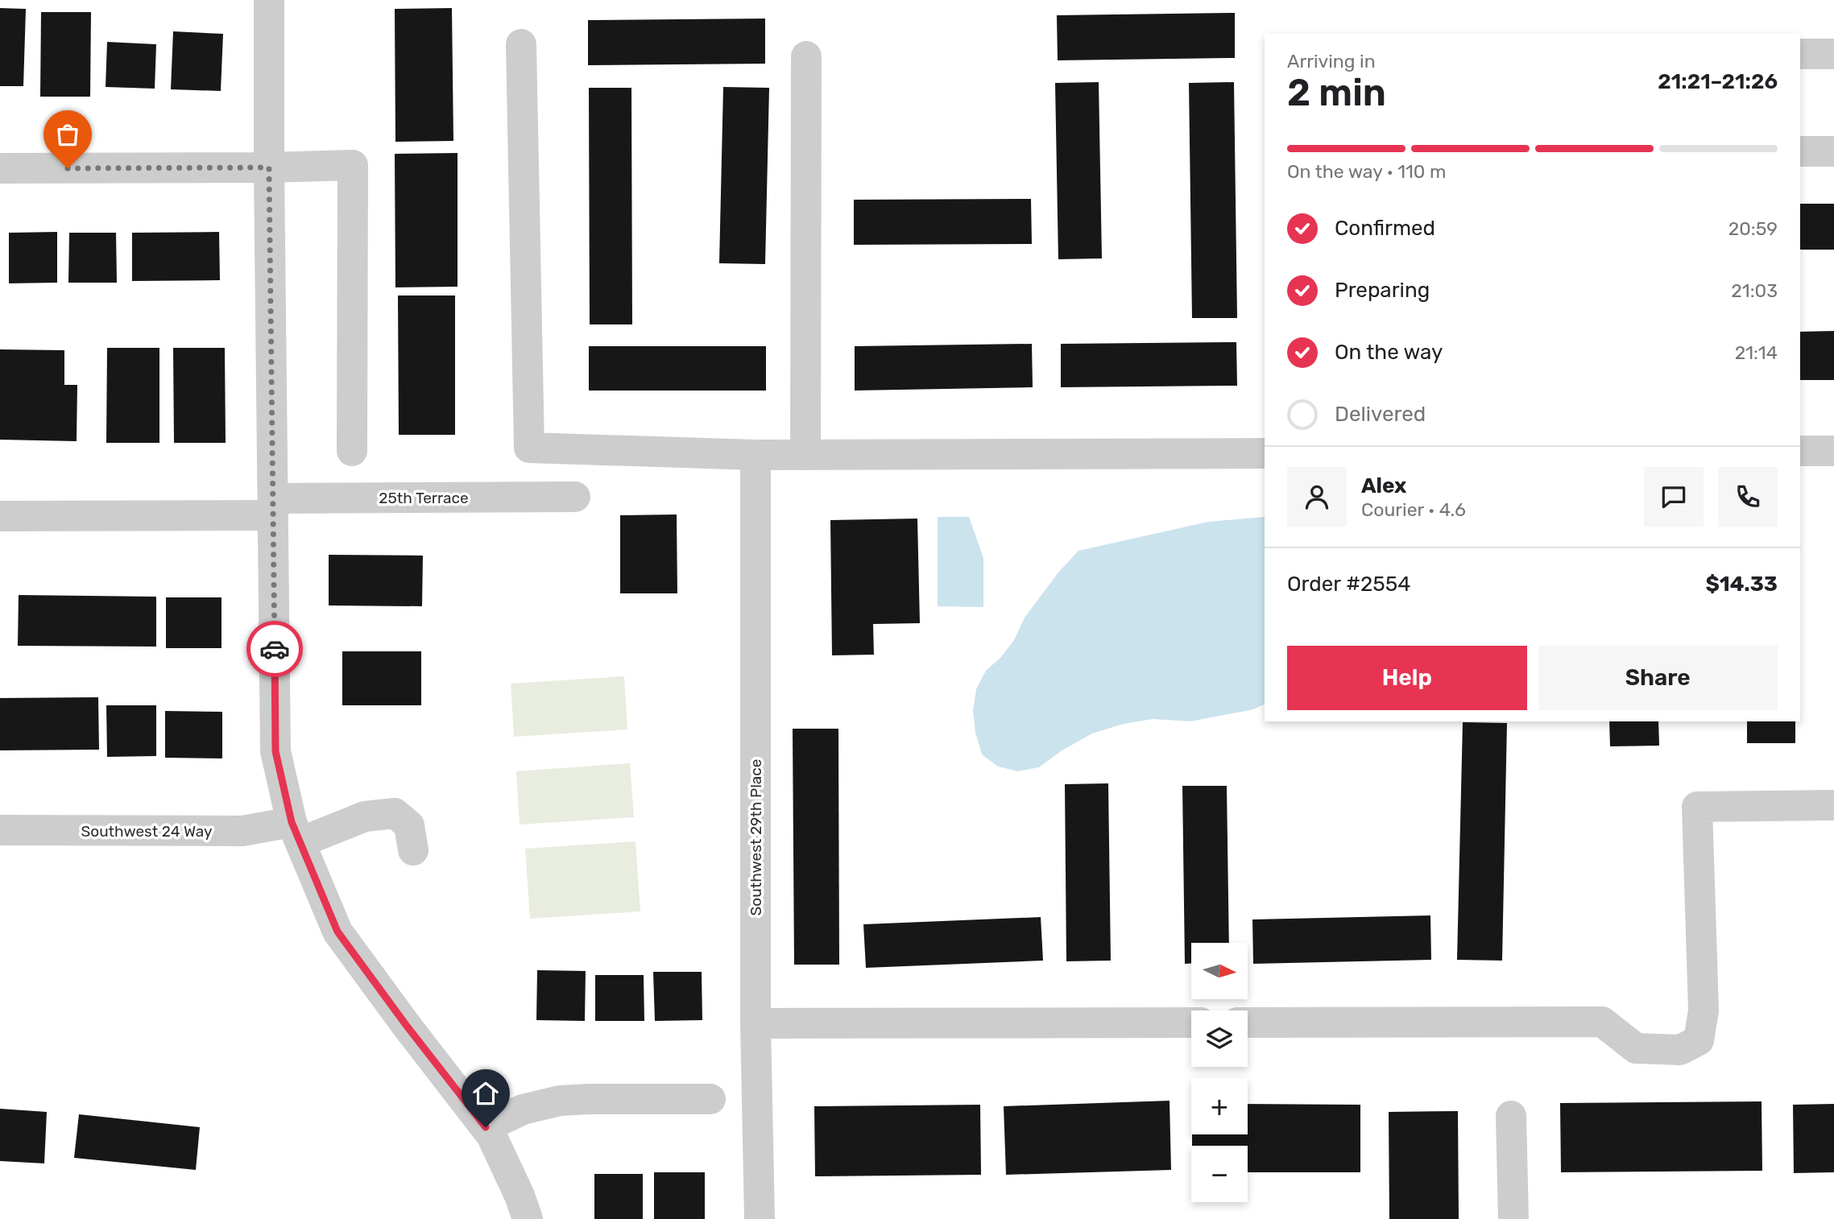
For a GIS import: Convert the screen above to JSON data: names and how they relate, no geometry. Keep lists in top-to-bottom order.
{
  "streets": {
    "street": ["25th Terrace", "Southwest 24 Way", "Southwest 29th Place"]
  },
  "north": "right",
  "page": {
    "heading": ["2 min", "Arriving in", "21:21–21:26"],
    "panel": [
      "Alex",
      "Courier · 4.6",
      "Order #2554",
      "$14.33"
    ],
    "bar": "On the way · 110 m",
    "list": [
      ["Confirmed", "20:59"],
      ["Preparing", "21:03"],
      ["On the way", "21:14"],
      "Delivered"
    ],
    "buttons": ["Help", "Share"],
    "map_buttons": ["+", "−"]
  }
}
